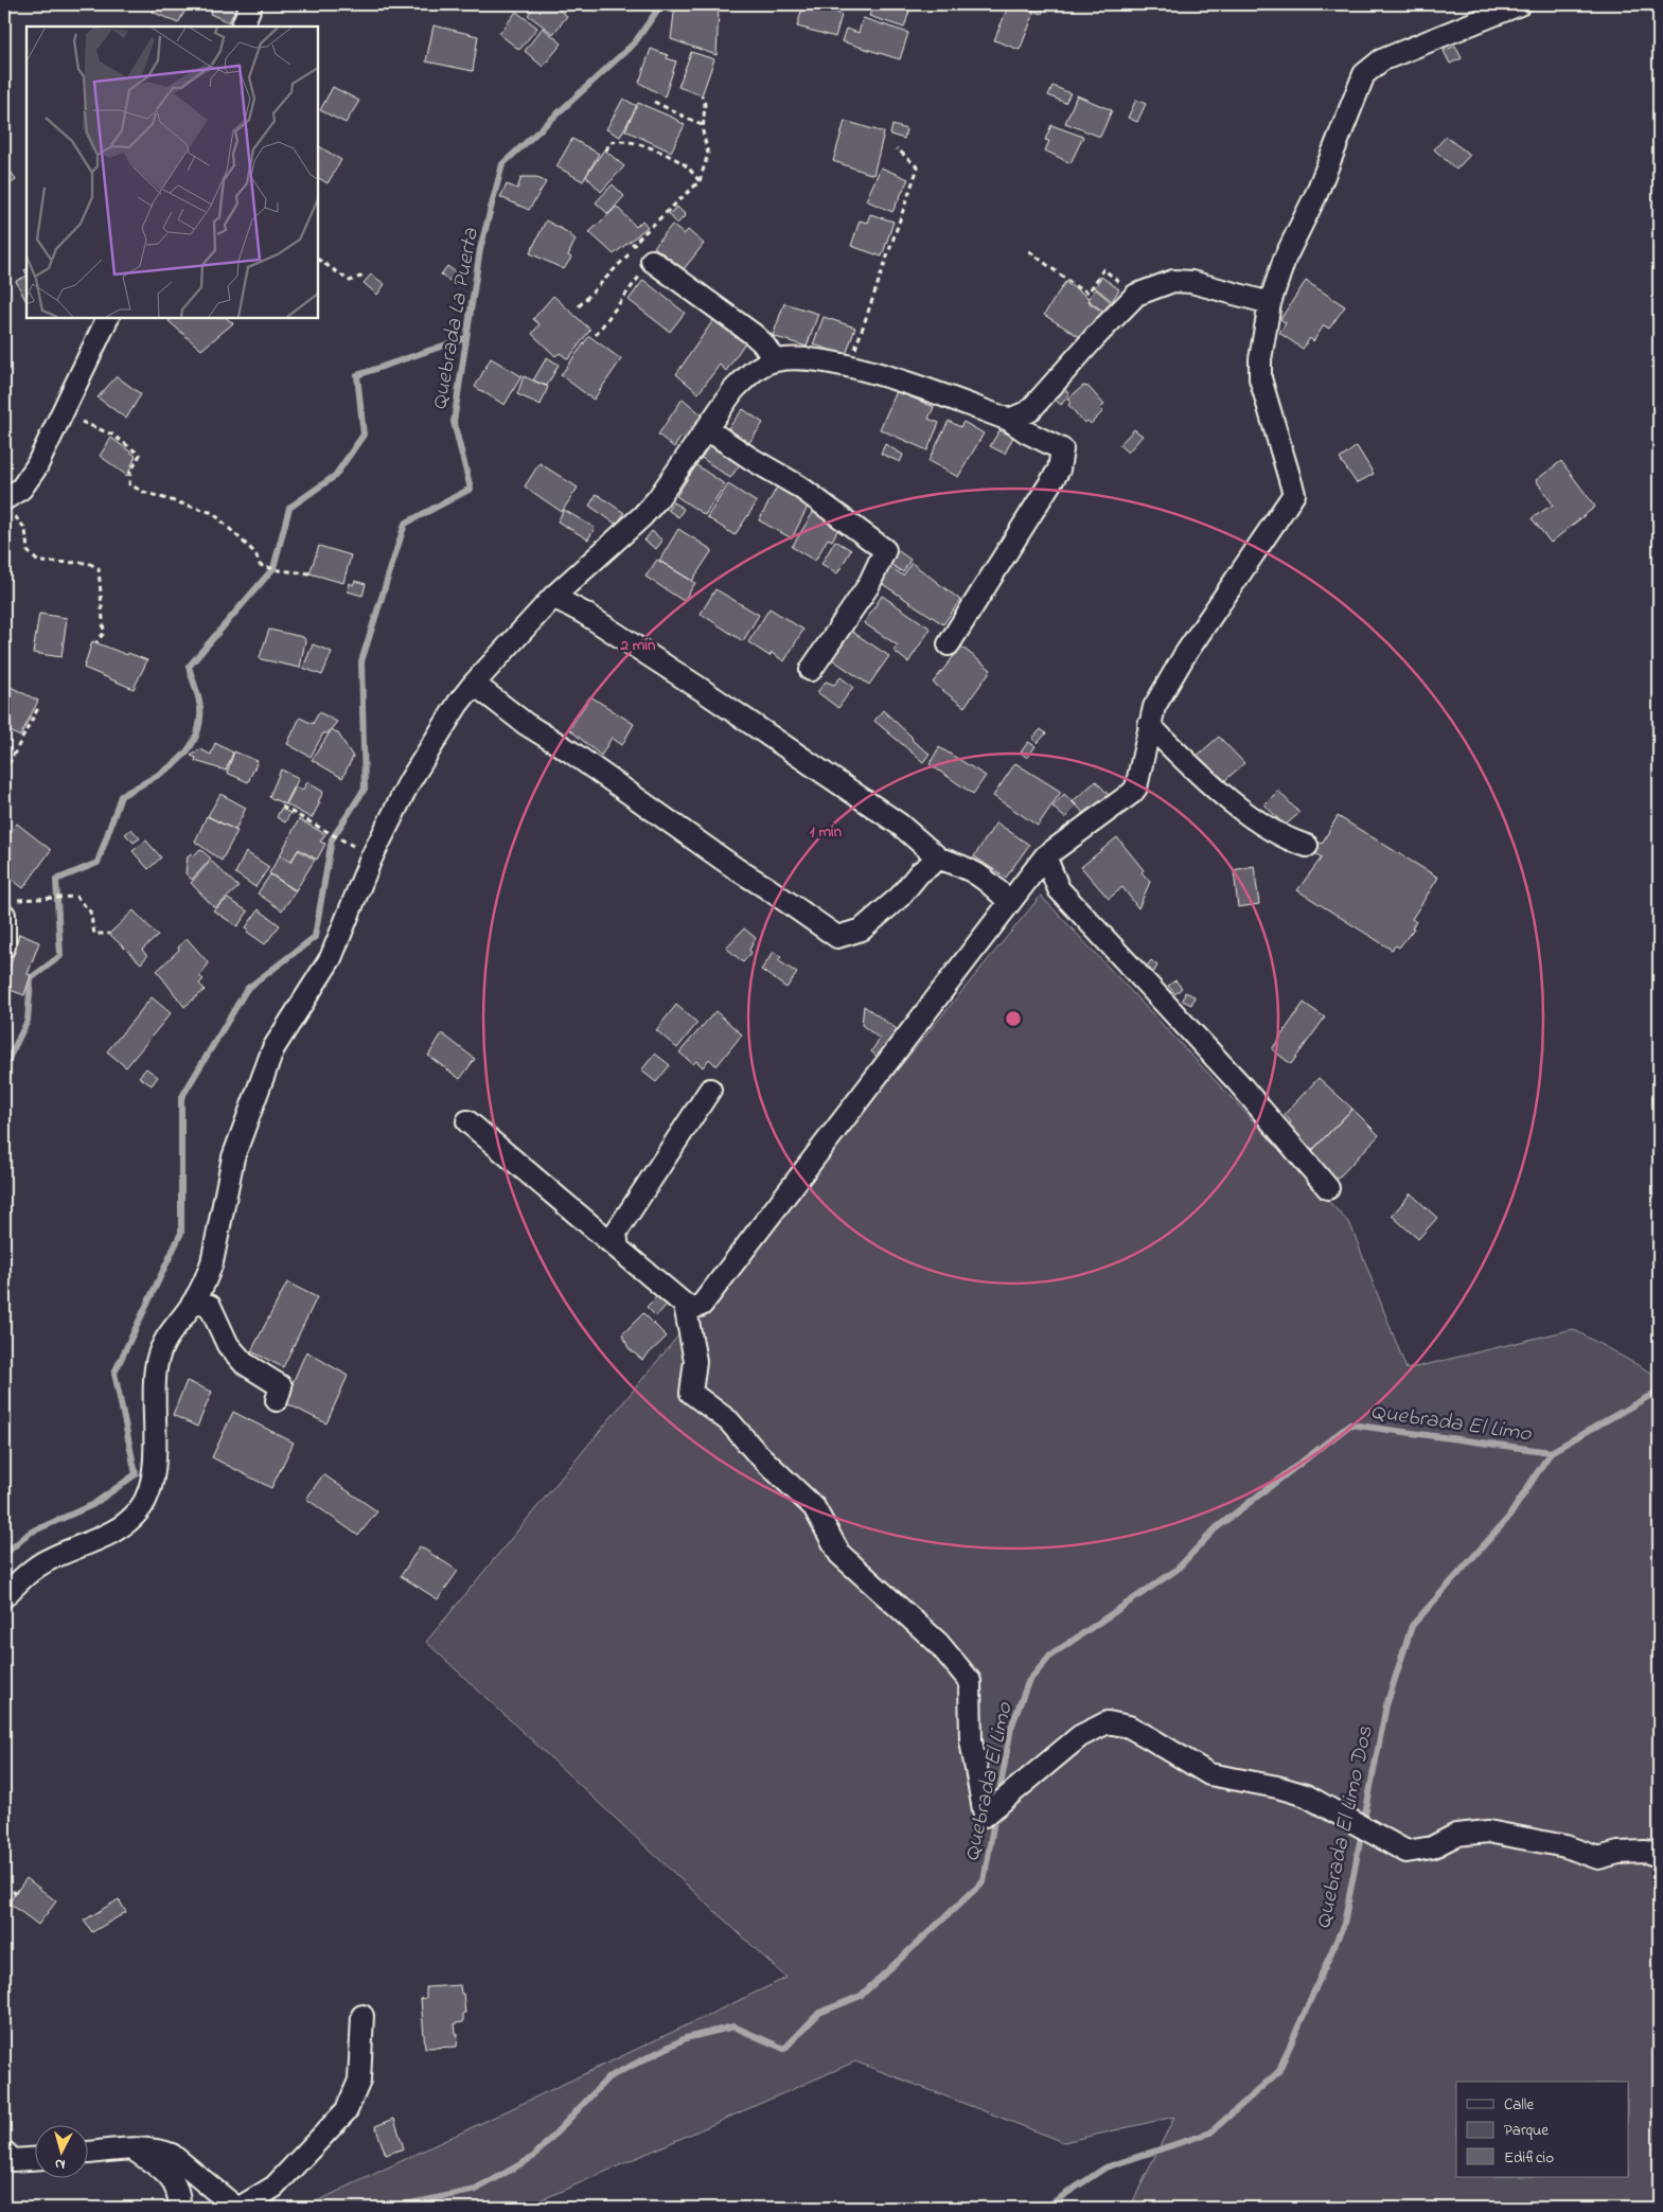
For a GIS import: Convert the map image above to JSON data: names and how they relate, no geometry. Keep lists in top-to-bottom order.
{
  "water": ["Quebrada La Puerta", "Quebrada El Limo", "Quebrada El Limo Dos"],
  "legend": ["Calle", "Parque", "Edificio"],
  "north": "bottom",
  "rings": ["2 min", "1 min"]
}
